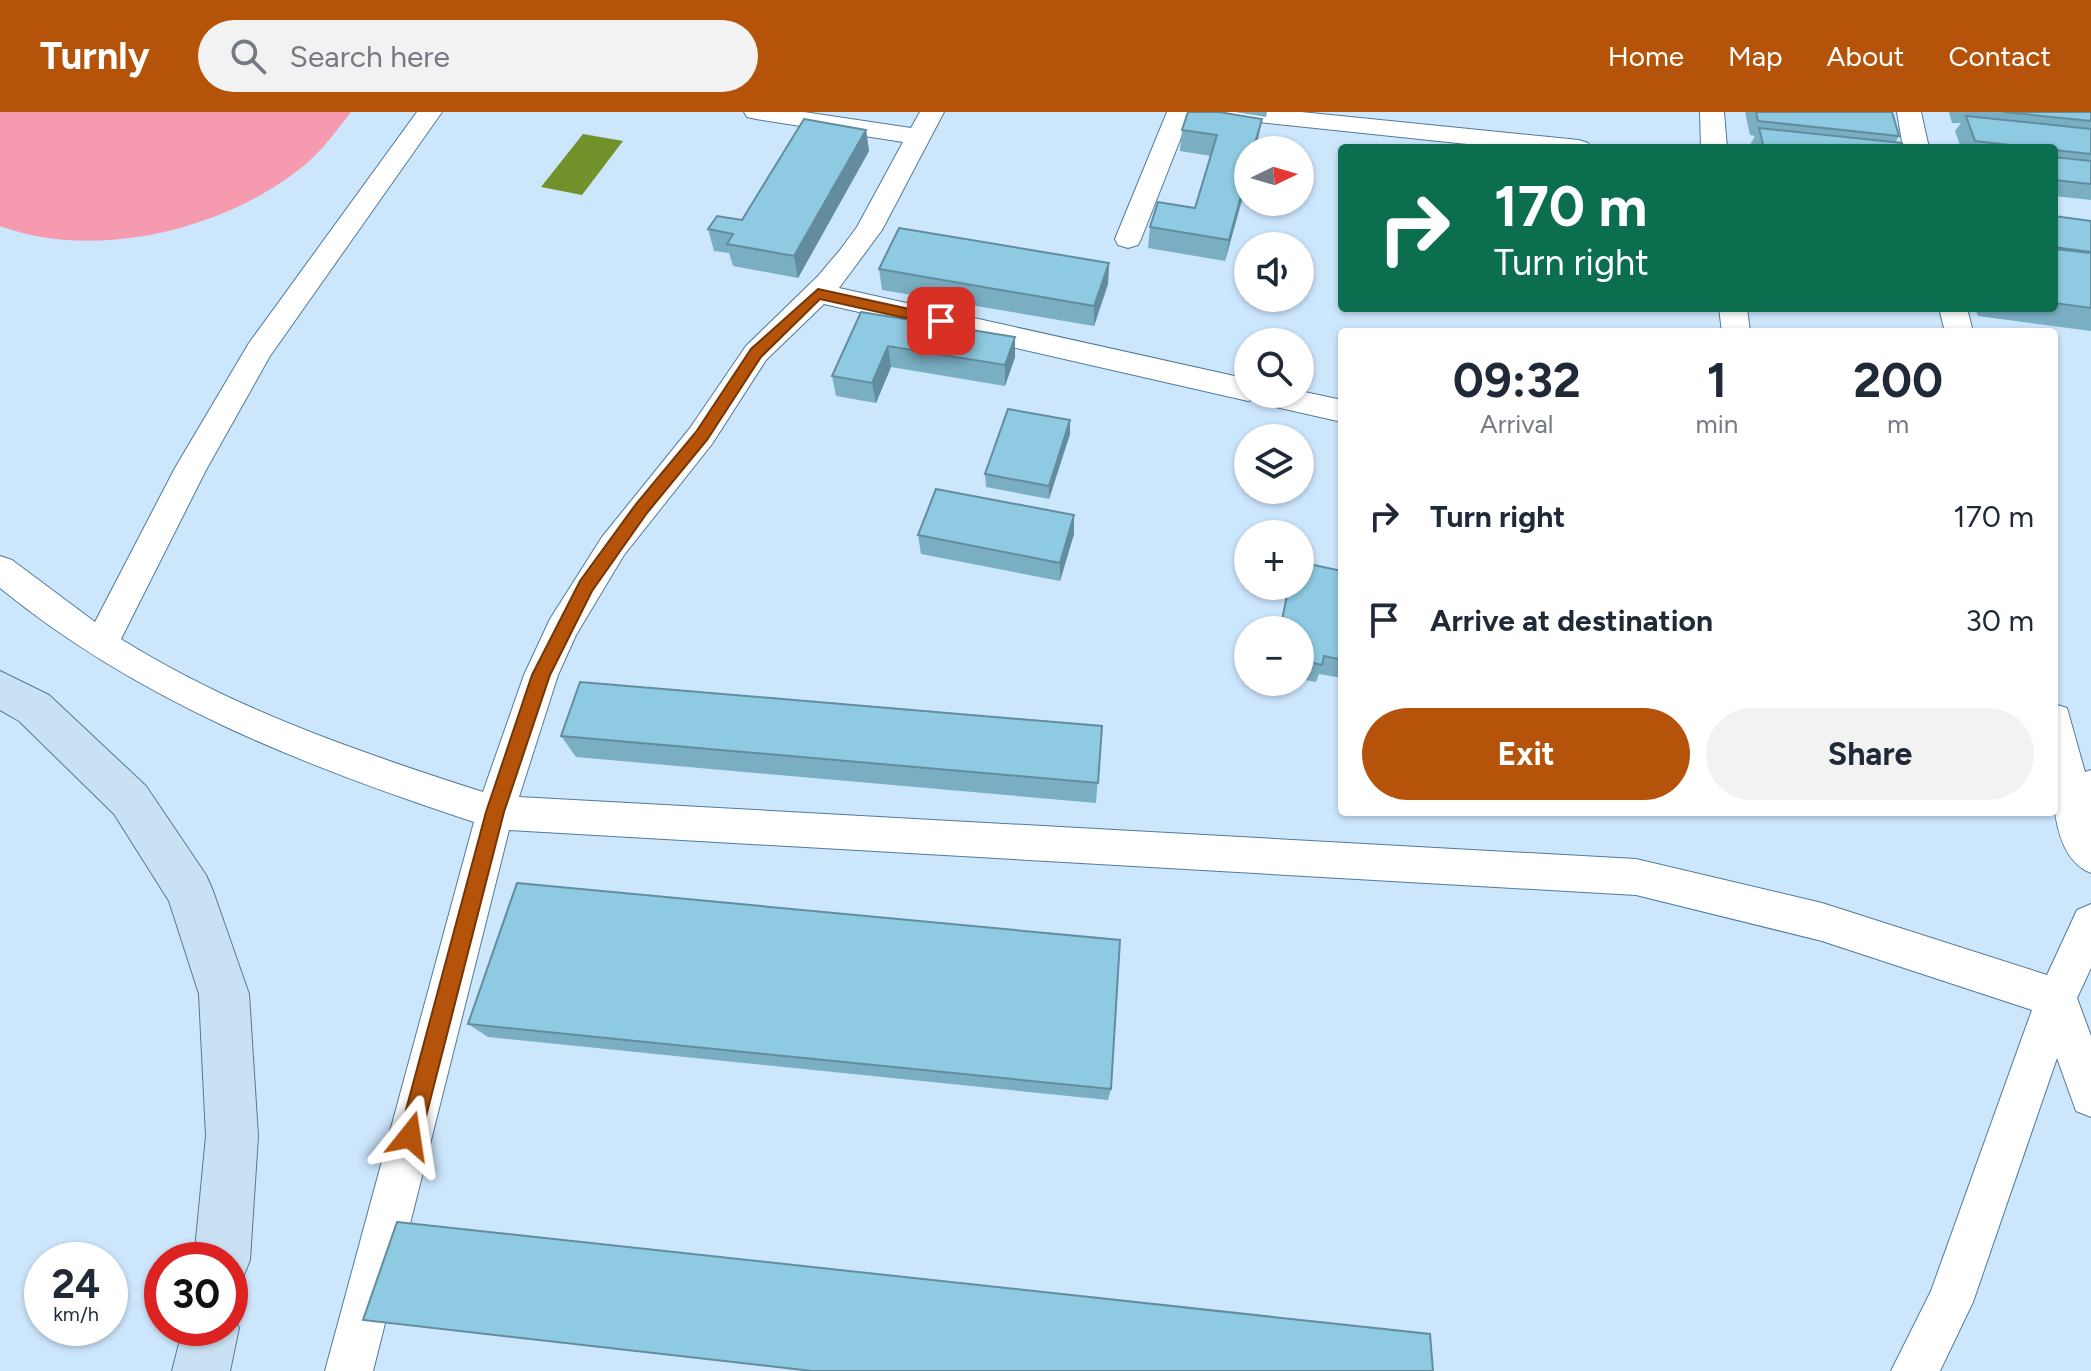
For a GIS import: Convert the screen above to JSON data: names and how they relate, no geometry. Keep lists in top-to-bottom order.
{
  "north": "right",
  "page": {
    "header": "Turnly",
    "search": "Search here",
    "nav": [
      "Home",
      "Map",
      "About",
      "Contact"
    ],
    "map_buttons": ["+", "−"],
    "turn": ["170 m", "Turn right"],
    "eta": [
      "09:32",
      "Arrival",
      "1",
      "min",
      "200",
      "m"
    ],
    "list": [
      {
        "name": "Turn right",
        "value": "170 m"
      },
      {
        "name": "Arrive at destination",
        "value": "30 m"
      }
    ],
    "buttons": ["Exit", "Share"],
    "speed": "24 km/h",
    "limit": "30"
  }
}
